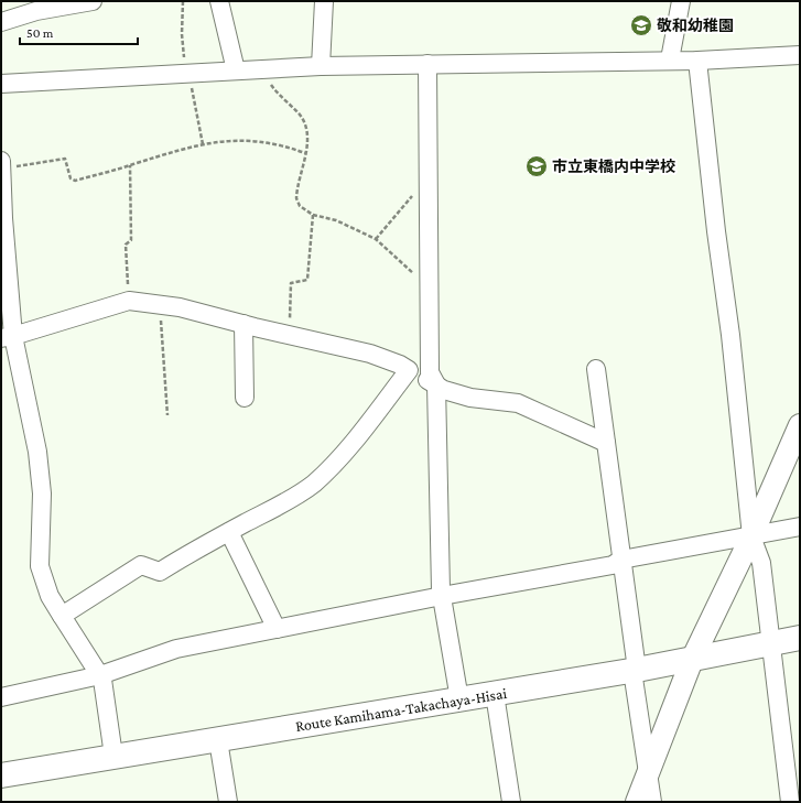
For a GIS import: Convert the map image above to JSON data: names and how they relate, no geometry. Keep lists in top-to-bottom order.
{
  "streets": {
    "main road": ["Route Kamihama-Takachaya-Hisai"]
  },
  "places": {
    "school or university": ["敬和幼稚園", "市立東橋内中学校"]
  },
  "scale_bar": "50 m"
}
